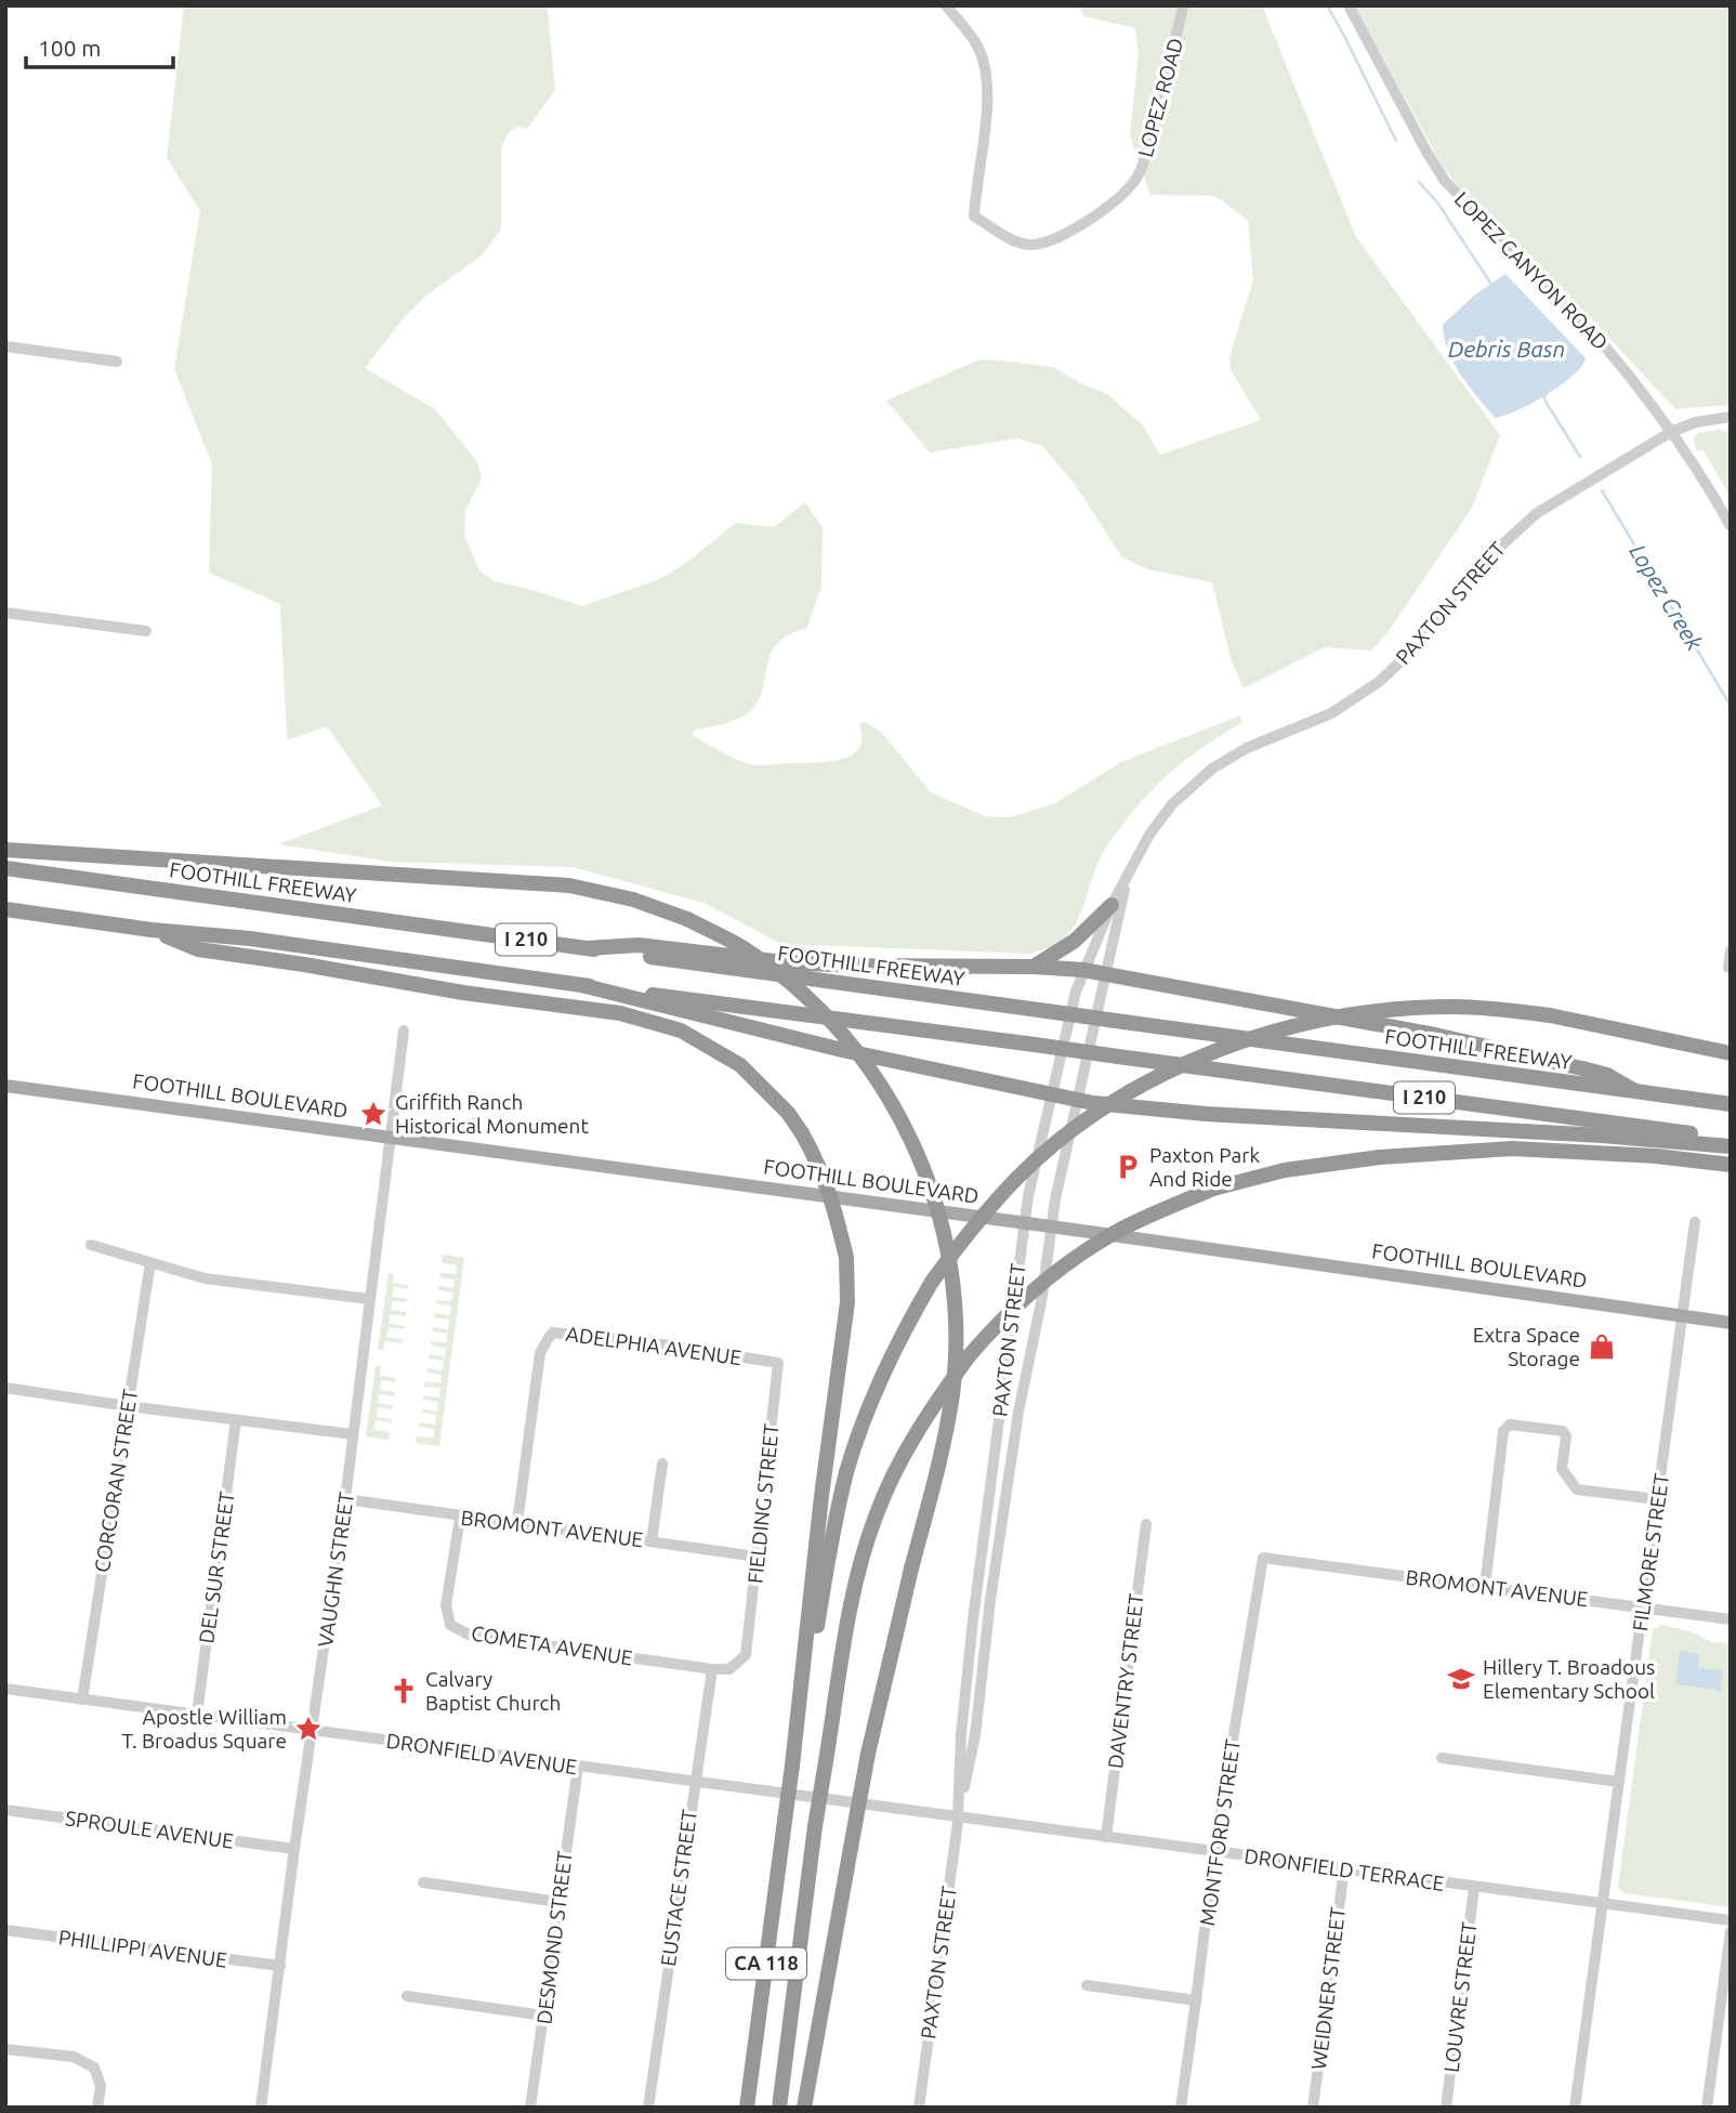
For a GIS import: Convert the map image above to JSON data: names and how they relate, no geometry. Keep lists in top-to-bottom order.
{
  "streets": {
    "highway": ["FOOTHILL FREEWAY", "I 210", "CA 118"],
    "main road": ["FOOTHILL BOULEVARD"],
    "street": [
      "LOPEZ ROAD",
      "LOPEZ CANYON ROAD",
      "PAXTON STREET",
      "ADELPHIA AVENUE",
      "CORCORAN STREET",
      "FIELDING STREET",
      "BROMONT AVENUE",
      "FILMORE STREET",
      "DEL SUR STREET",
      "VAUGHN STREET",
      "COMETA AVENUE",
      "DAVENTRY STREET",
      "DRONFIELD AVENUE",
      "SPROULE AVENUE",
      "MONTFORD STREET",
      "DRONFIELD TERRACE",
      "EUSTACE STREET",
      "DESMOND STREET",
      "PHILLIPPI AVENUE",
      "WEIDNER STREET",
      "LOUVRE STREET"
    ]
  },
  "crossings": [
    ["LOPEZ CANYON ROAD", "PAXTON STREET"],
    ["PAXTON STREET", "FOOTHILL BOULEVARD"],
    ["PAXTON STREET", "DRONFIELD AVENUE"],
    ["PAXTON STREET", "DRONFIELD TERRACE"],
    ["FOOTHILL BOULEVARD", "FILMORE STREET"],
    ["FOOTHILL BOULEVARD", "VAUGHN STREET"],
    ["ADELPHIA AVENUE", "FIELDING STREET"],
    ["ADELPHIA AVENUE", "BROMONT AVENUE"],
    ["CORCORAN STREET", "DRONFIELD AVENUE"],
    ["FIELDING STREET", "BROMONT AVENUE"],
    ["FIELDING STREET", "COMETA AVENUE"],
    ["BROMONT AVENUE", "FILMORE STREET"],
    ["BROMONT AVENUE", "VAUGHN STREET"],
    ["BROMONT AVENUE", "COMETA AVENUE"],
    ["BROMONT AVENUE", "MONTFORD STREET"],
    ["FILMORE STREET", "DRONFIELD TERRACE"],
    ["DEL SUR STREET", "DRONFIELD AVENUE"],
    ["VAUGHN STREET", "DRONFIELD AVENUE"],
    ["VAUGHN STREET", "SPROULE AVENUE"],
    ["VAUGHN STREET", "PHILLIPPI AVENUE"],
    ["COMETA AVENUE", "EUSTACE STREET"],
    ["DAVENTRY STREET", "DRONFIELD TERRACE"],
    ["DRONFIELD AVENUE", "DRONFIELD TERRACE"],
    ["DRONFIELD AVENUE", "EUSTACE STREET"],
    ["DRONFIELD AVENUE", "DESMOND STREET"],
    ["MONTFORD STREET", "DRONFIELD TERRACE"],
    ["DRONFIELD TERRACE", "WEIDNER STREET"],
    ["DRONFIELD TERRACE", "LOUVRE STREET"]
  ],
  "water": ["Debris Basn", "Lopez Creek"],
  "places": {
    "place": ["Griffith Ranch Historical Monument", "Apostle William T. Broadus Square"],
    "parking": ["Paxton Park And Ride"],
    "shop": ["Extra Space Storage"],
    "school or university": ["Hillery T. Broadous Elementary School"],
    "church": ["Calvary Baptist Church"]
  },
  "scale_bar": "100 m"
}
